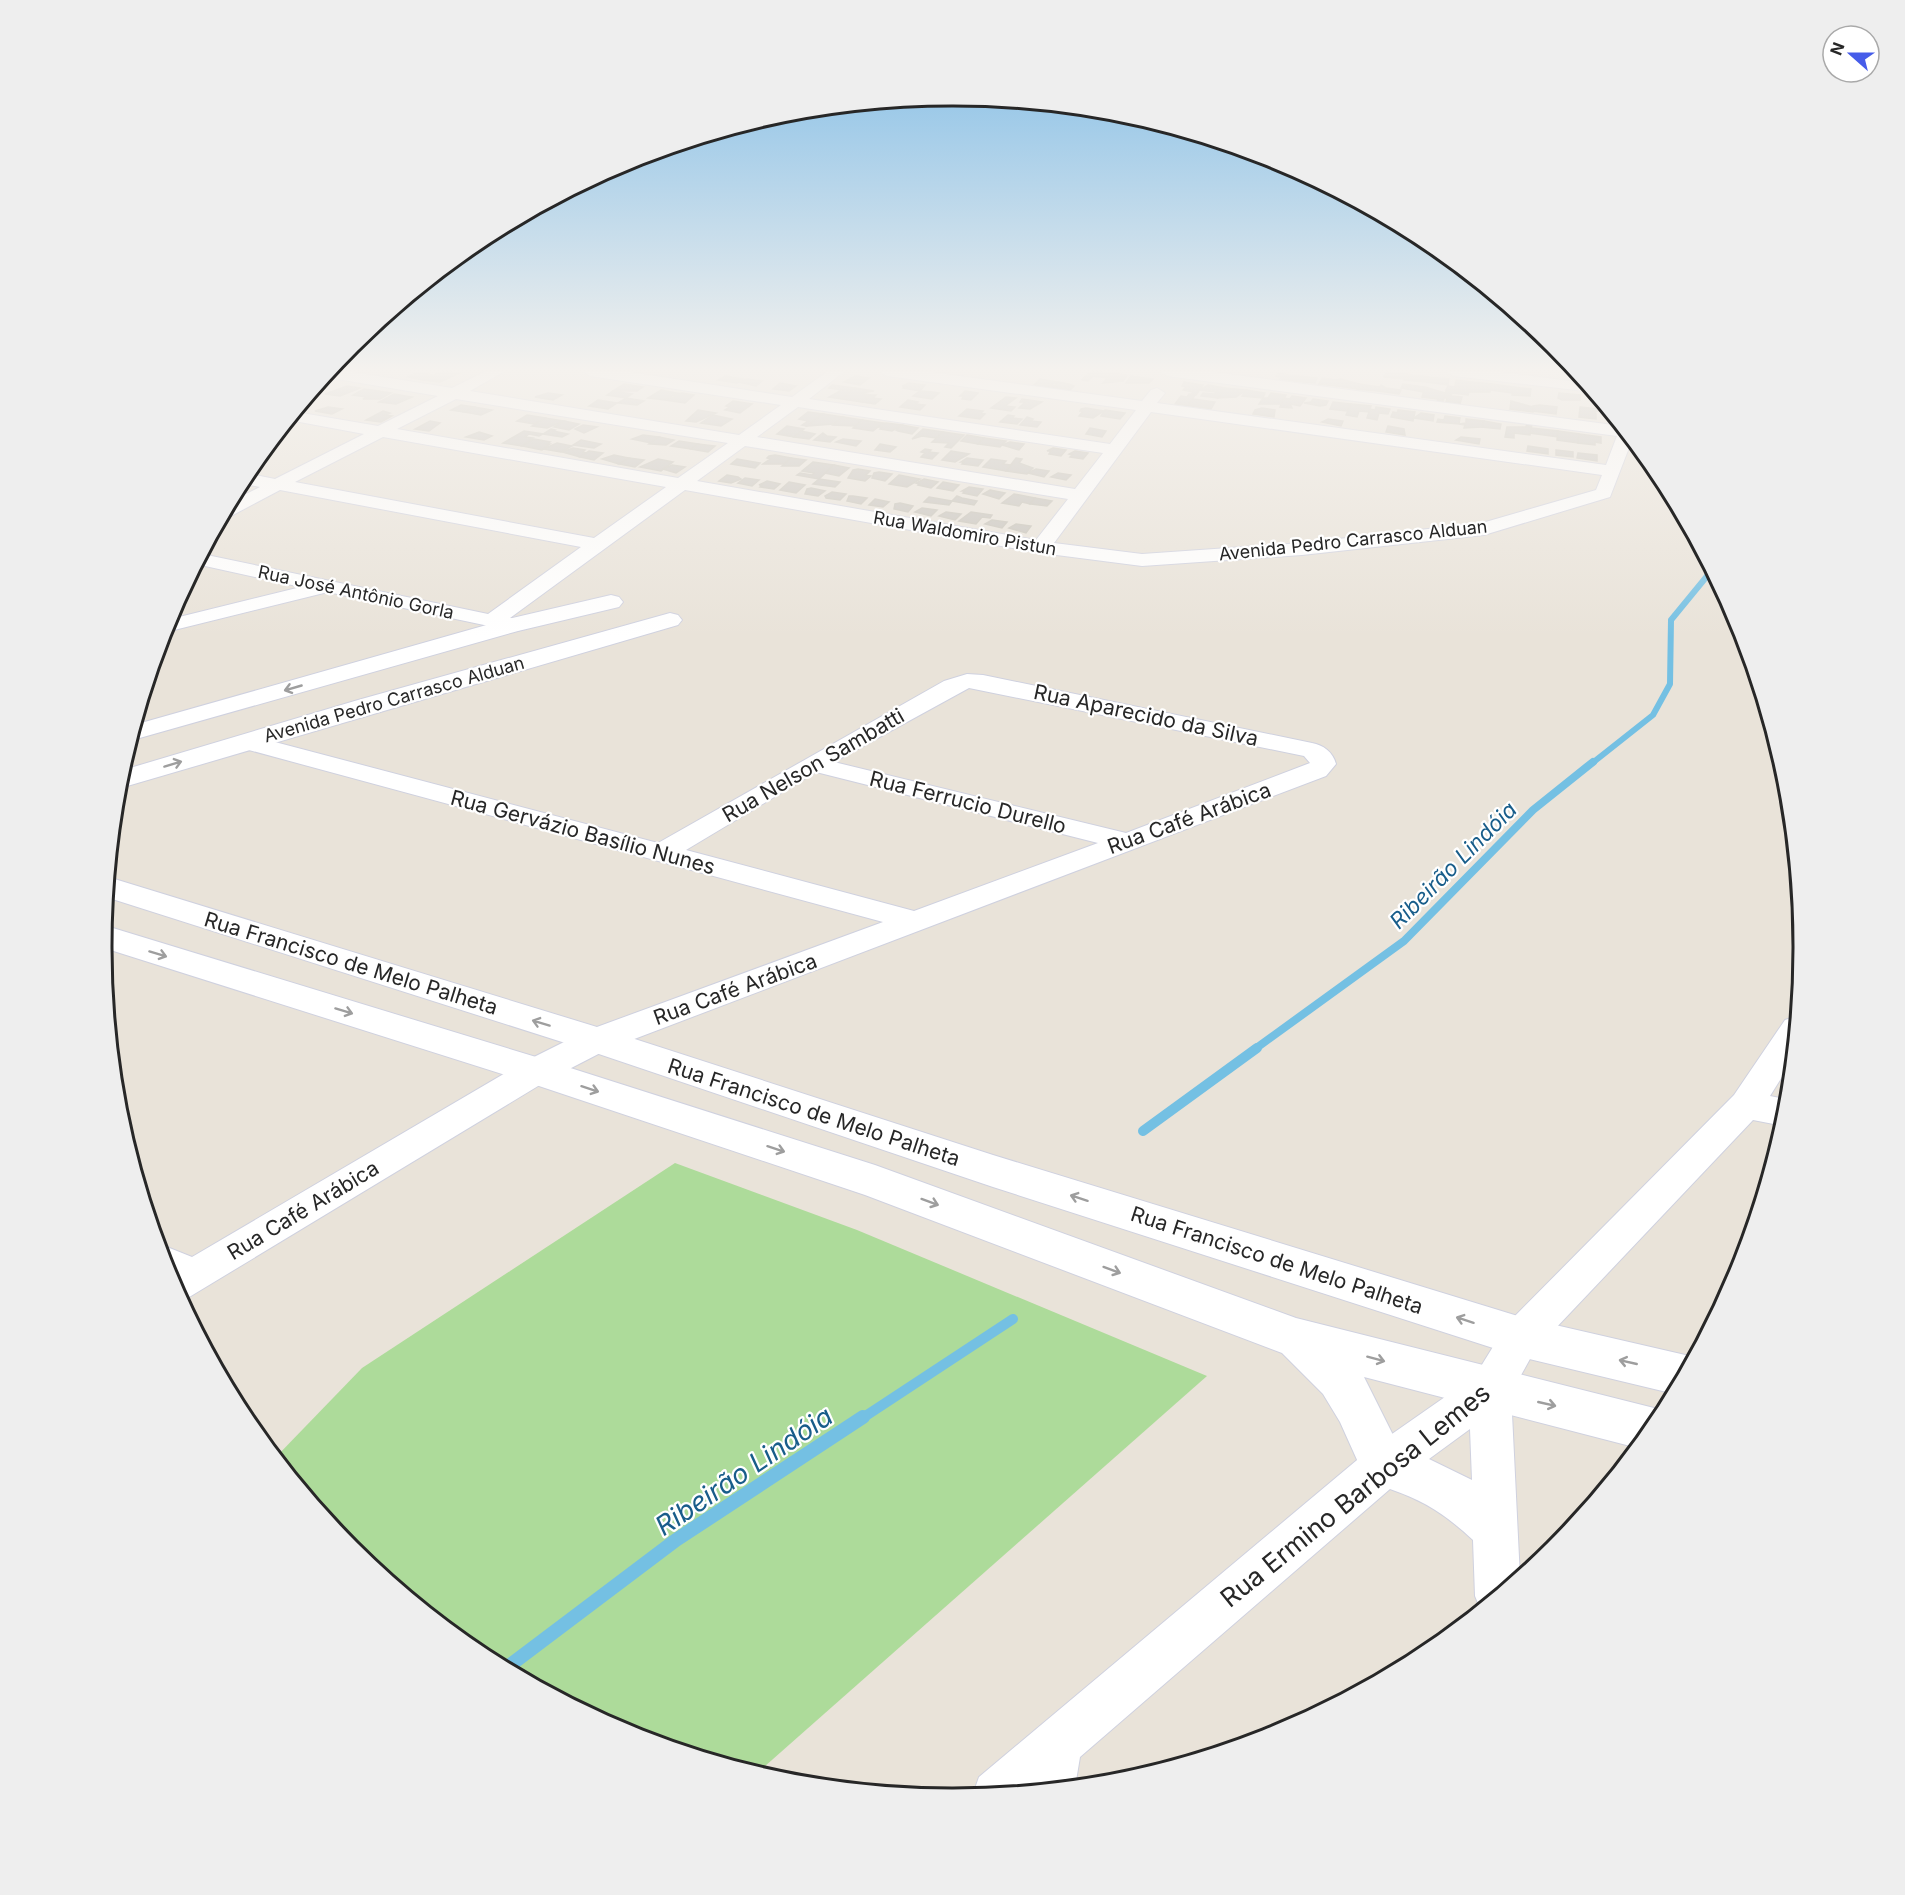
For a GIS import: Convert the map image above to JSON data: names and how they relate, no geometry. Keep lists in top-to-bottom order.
{
  "streets": {
    "street": [
      "Rua Waldomiro Pistun",
      "Avenida Pedro Carrasco Alduan",
      "Rua José Antônio Gorla",
      "Rua Aparecido da Silva",
      "Rua Nelson Sambatti",
      "Rua Ferrucio Durello",
      "Rua Café Arábica",
      "Rua Gervázio Basílio Nunes",
      "Rua Francisco de Melo Palheta",
      "Rua Ermino Barbosa Lemes"
    ]
  },
  "crossings": [
    ["Rua Waldomiro Pistun", "Avenida Pedro Carrasco Alduan"],
    ["Avenida Pedro Carrasco Alduan", "Rua José Antônio Gorla"],
    ["Avenida Pedro Carrasco Alduan", "Rua Gervázio Basílio Nunes"],
    ["Rua Aparecido da Silva", "Rua Nelson Sambatti"],
    ["Rua Aparecido da Silva", "Rua Café Arábica"],
    ["Rua Nelson Sambatti", "Rua Ferrucio Durello"],
    ["Rua Nelson Sambatti", "Rua Gervázio Basílio Nunes"],
    ["Rua Ferrucio Durello", "Rua Café Arábica"],
    ["Rua Café Arábica", "Rua Gervázio Basílio Nunes"],
    ["Rua Café Arábica", "Rua Francisco de Melo Palheta"],
    ["Rua Francisco de Melo Palheta", "Rua Ermino Barbosa Lemes"]
  ],
  "water": ["Ribeirão Lindóia"],
  "north": "left"
}
